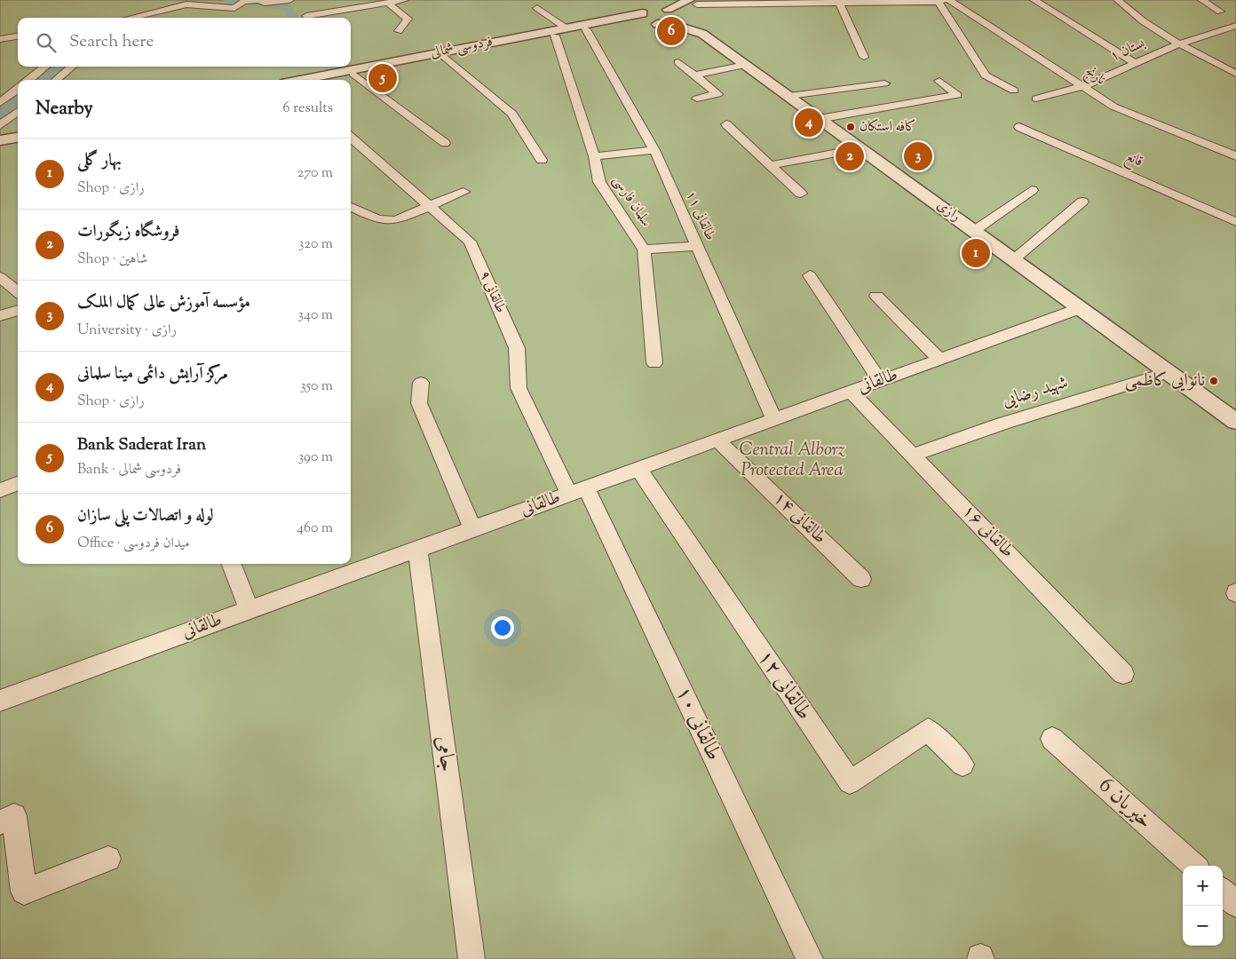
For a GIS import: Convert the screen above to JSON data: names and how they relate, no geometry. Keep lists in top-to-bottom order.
{
  "streets": {
    "street": [
      "فردوسی شمالی",
      "بستان ۱",
      "نارنج",
      "قانع",
      "سلمان فارسی",
      "رازی",
      "طالقانی ۱۱",
      "طالقانی ۹",
      "طالقانی",
      "شهید رضایی",
      "طالقانی ۱۴",
      "طالقانی ۱۶",
      "طالقانی ۱۲",
      "طالقانی ۱۰",
      "جامی",
      "خیریان 6"
    ]
  },
  "crossings": [
    ["فردوسی شمالی", "سلمان فارسی"],
    ["فردوسی شمالی", "طالقانی ۱۱"],
    ["بستان ۱", "نارنج"],
    ["رازی", "طالقانی"],
    ["رازی", "شهید رضایی"],
    ["طالقانی ۱۱", "طالقانی"],
    ["طالقانی ۹", "طالقانی"],
    ["طالقانی ۹", "طالقانی ۱۰"],
    ["طالقانی", "طالقانی ۱۴"],
    ["طالقانی", "طالقانی ۱۶"],
    ["طالقانی", "طالقانی ۱۲"],
    ["طالقانی", "طالقانی ۱۰"],
    ["طالقانی", "جامی"],
    ["شهید رضایی", "طالقانی ۱۶"]
  ],
  "parks": ["Central Alborz Protected Area"],
  "places": ["کافه استکان", "نانوایی کاظمی"],
  "page": {
    "pins": [
      "6",
      "5",
      "4",
      "2",
      "3",
      "1"
    ],
    "search": "Search here",
    "heading": ["Nearby", "6 results"],
    "list": [
      {
        "mark": "1",
        "name": "بهار گلی",
        "note": "Shop · رازی",
        "value": "270 m"
      },
      {
        "mark": "2",
        "name": "فروشگاه زیگورات",
        "note": "Shop · شاهین",
        "value": "320 m"
      },
      {
        "mark": "3",
        "name": "مؤسسه آموزش عالی کمال الملک",
        "note": "University · رازی",
        "value": "340 m"
      },
      {
        "mark": "4",
        "name": "مرکز آرایش دائمی مینا سلمانی",
        "note": "Shop · رازی",
        "value": "350 m"
      },
      {
        "mark": "5",
        "name": "Bank Saderat Iran",
        "note": "Bank · فردوسی شمالی",
        "value": "390 m"
      },
      {
        "mark": "6",
        "name": "لوله و اتصالات پلی سازان",
        "note": "Office · میدان فردوسی",
        "value": "460 m"
      }
    ],
    "map_buttons": ["+", "−"]
  }
}
